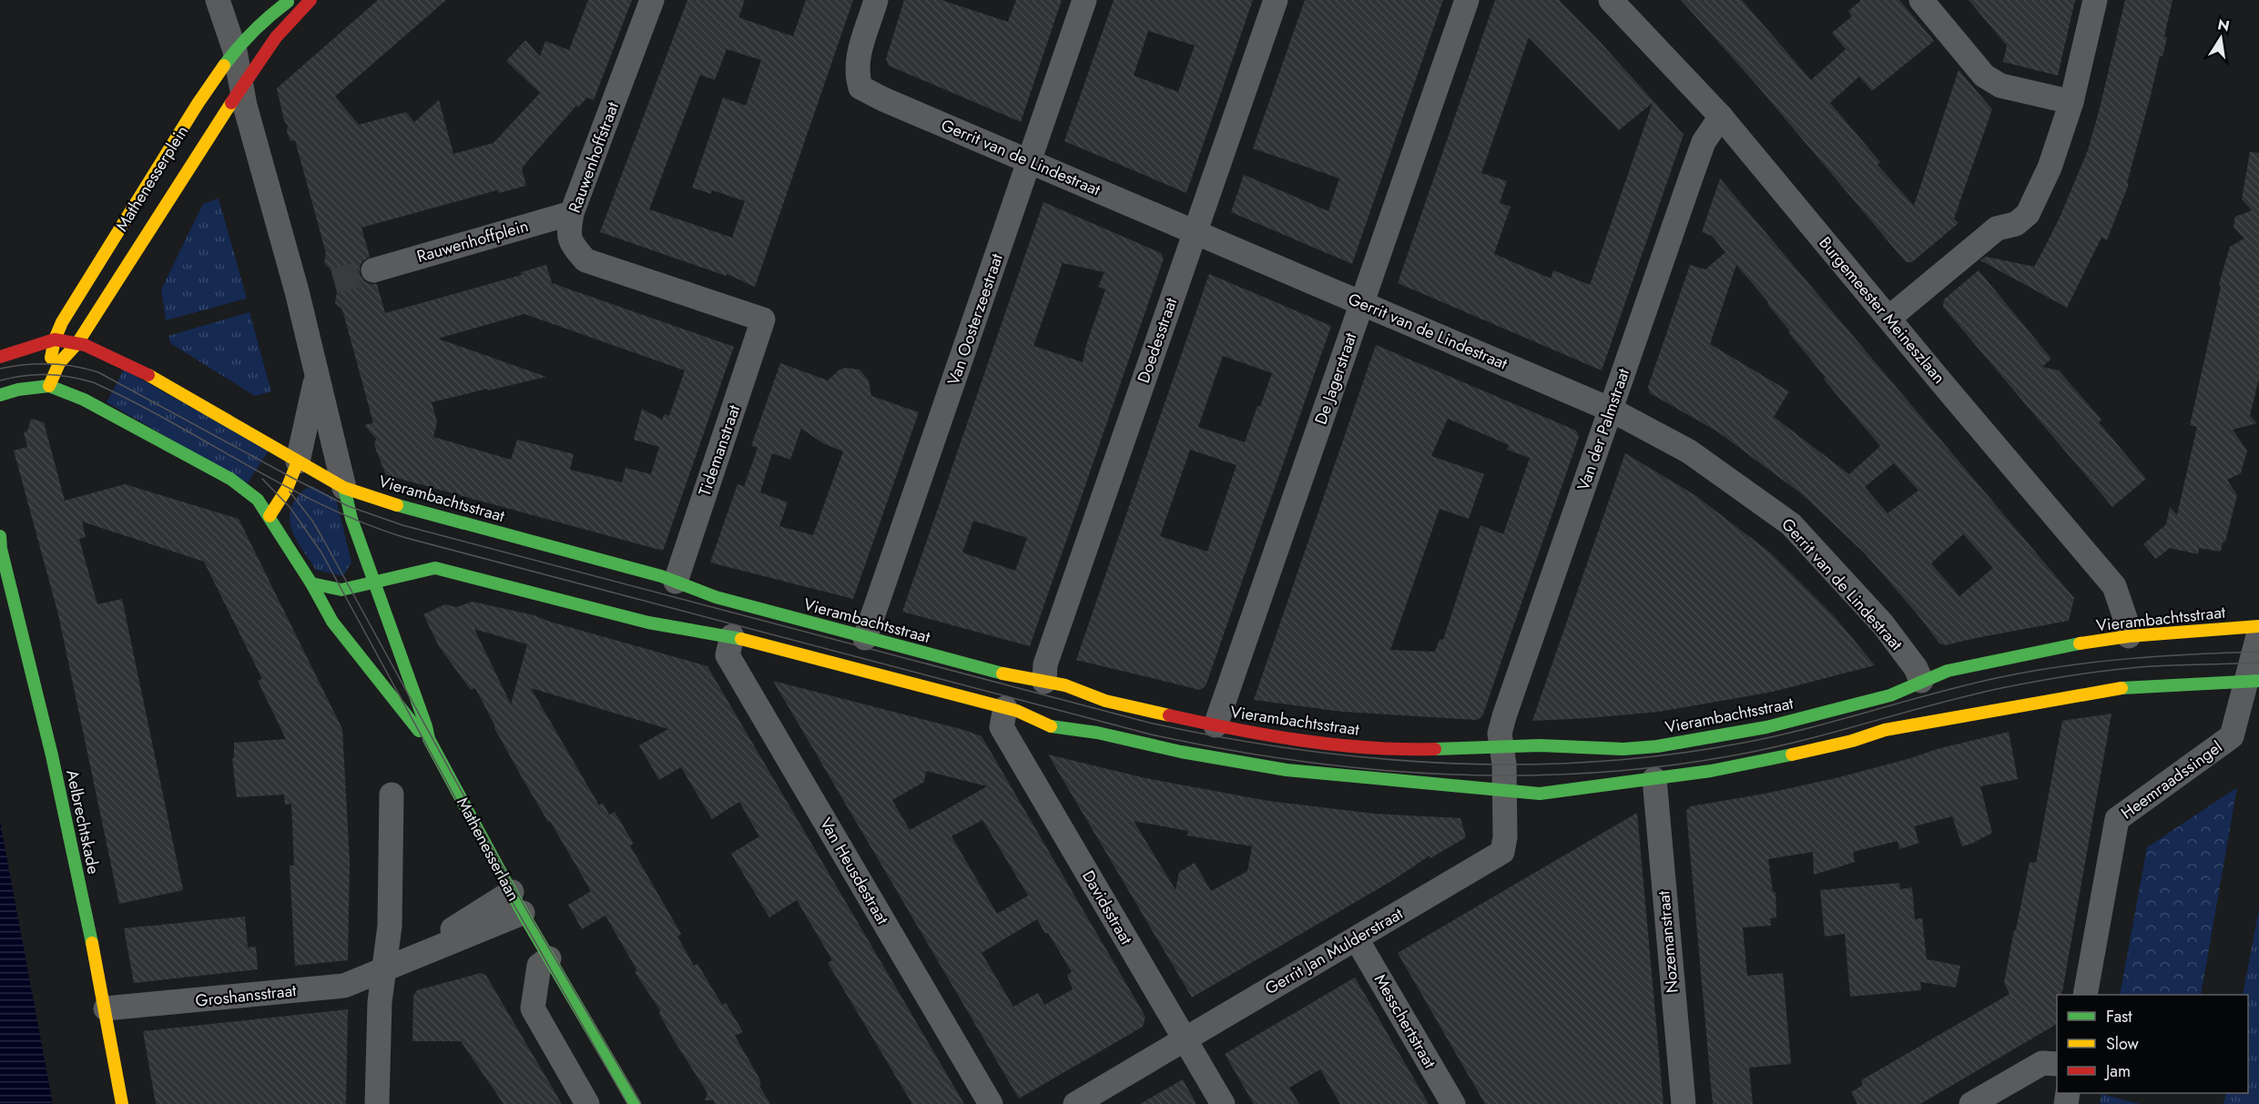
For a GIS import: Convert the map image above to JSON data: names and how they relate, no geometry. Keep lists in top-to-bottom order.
{
  "streets": {
    "street": [
      "Rauwenhoffstraat",
      "Gerrit van de Lindestraat",
      "Mathenesserplein",
      "Rauwenhoffplein",
      "Burgemeester Meineszlaan",
      "Van Oosterzeestraat",
      "Doedesstraat",
      "De Jagerstraat",
      "Van der Palmstraat",
      "Tidemanstraat",
      "Vierambachtsstraat",
      "Heemraadssingel",
      "Aelbrechtskade",
      "Mathenesserlaan",
      "Van Heusdestraat",
      "Davidsstraat",
      "Nozemanstraat",
      "Gerrit Jan Mulderstraat",
      "Groshansstraat",
      "Messchertstraat"
    ]
  },
  "crossings": [
    ["Rauwenhoffstraat", "Rauwenhoffplein"],
    ["Rauwenhoffstraat", "Tidemanstraat"],
    ["Gerrit van de Lindestraat", "Van Oosterzeestraat"],
    ["Gerrit van de Lindestraat", "Doedesstraat"],
    ["Gerrit van de Lindestraat", "De Jagerstraat"],
    ["Gerrit van de Lindestraat", "Van der Palmstraat"],
    ["Gerrit van de Lindestraat", "Vierambachtsstraat"],
    ["Burgemeester Meineszlaan", "Van der Palmstraat"],
    ["Burgemeester Meineszlaan", "Vierambachtsstraat"],
    ["Van Oosterzeestraat", "Vierambachtsstraat"],
    ["Doedesstraat", "Vierambachtsstraat"],
    ["De Jagerstraat", "Vierambachtsstraat"],
    ["Van der Palmstraat", "Vierambachtsstraat"],
    ["Van der Palmstraat", "Gerrit Jan Mulderstraat"],
    ["Tidemanstraat", "Vierambachtsstraat"],
    ["Vierambachtsstraat", "Gerrit Jan Mulderstraat"],
    ["Aelbrechtskade", "Groshansstraat"],
    ["Mathenesserlaan", "Groshansstraat"],
    ["Davidsstraat", "Gerrit Jan Mulderstraat"],
    ["Gerrit Jan Mulderstraat", "Messchertstraat"]
  ],
  "legend": ["Fast", "Slow", "Jam"],
  "north": "top"
}
